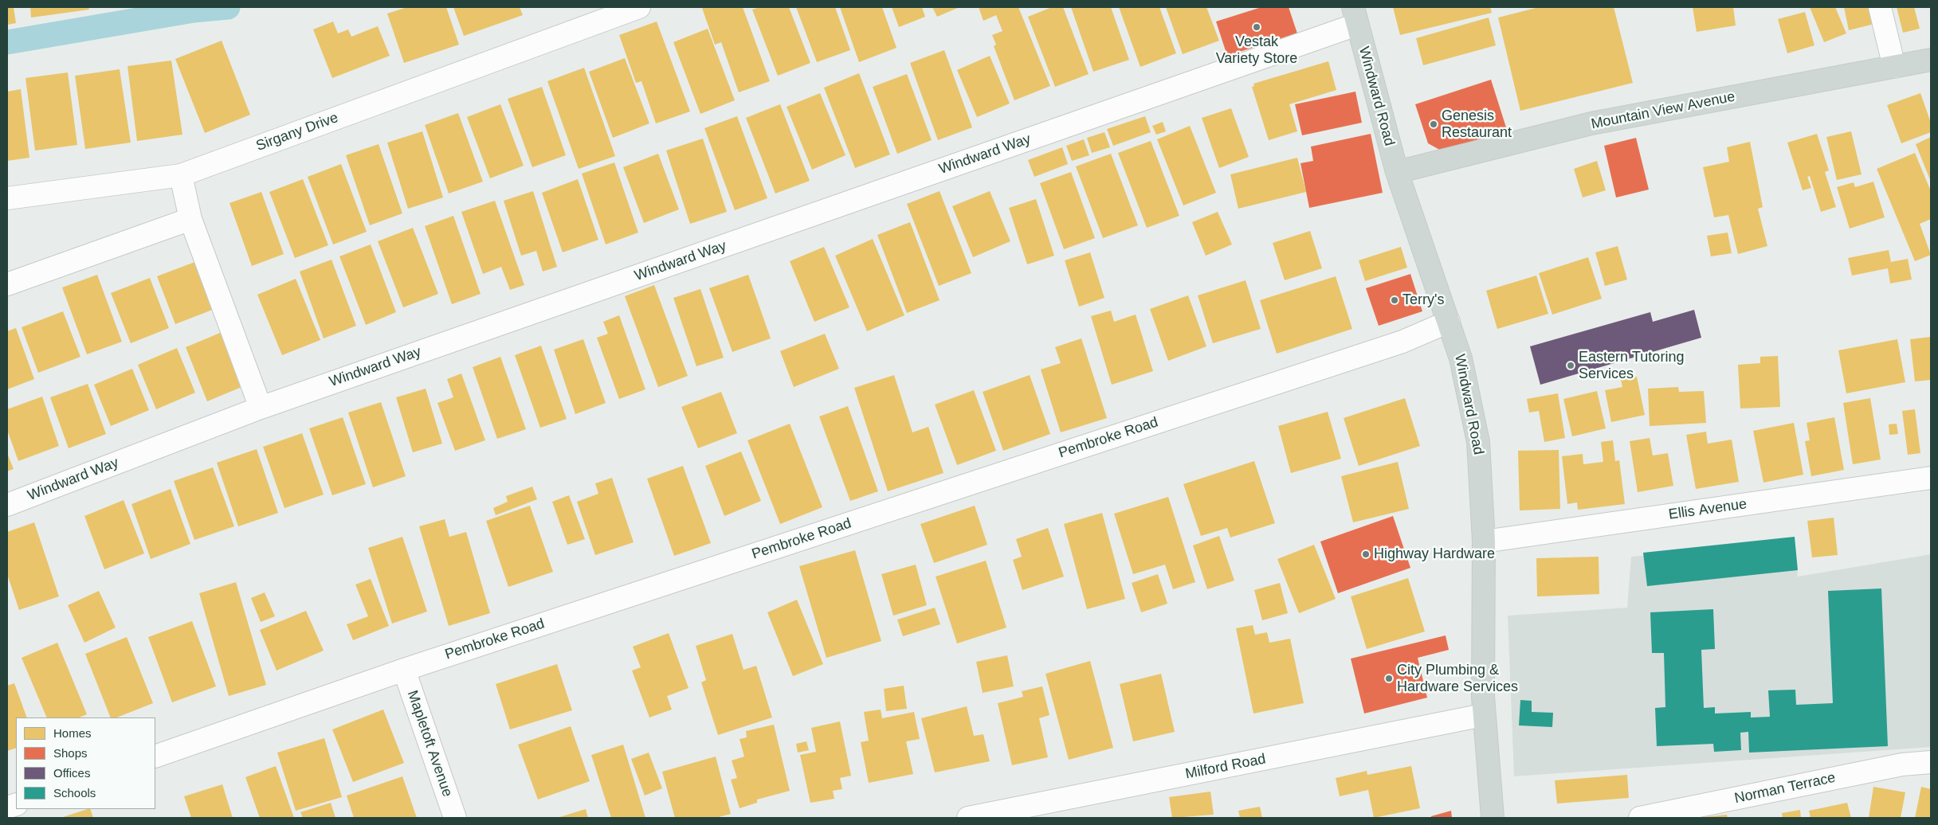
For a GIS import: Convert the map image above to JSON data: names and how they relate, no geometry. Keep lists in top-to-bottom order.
{
  "streets": {
    "main road": ["Windward Road", "Mountain View Avenue"],
    "street": [
      "Sirgany Drive",
      "Windward Way",
      "Pembroke Road",
      "Ellis Avenue",
      "Mapletoft Avenue",
      "Milford Road",
      "Norman Terrace"
    ]
  },
  "crossings": [
    ["Windward Road", "Mountain View Avenue"],
    ["Windward Road", "Windward Way"],
    ["Windward Road", "Pembroke Road"],
    ["Windward Road", "Ellis Avenue"],
    ["Windward Road", "Milford Road"],
    ["Pembroke Road", "Mapletoft Avenue"]
  ],
  "places": [
    "Vestak Variety Store",
    "Genesis Restaurant",
    "Terry's",
    "Eastern Tutoring Services",
    "Highway Hardware",
    "City Plumbing & Hardware Services"
  ],
  "legend": [
    "Homes",
    "Shops",
    "Offices",
    "Schools"
  ]
}
